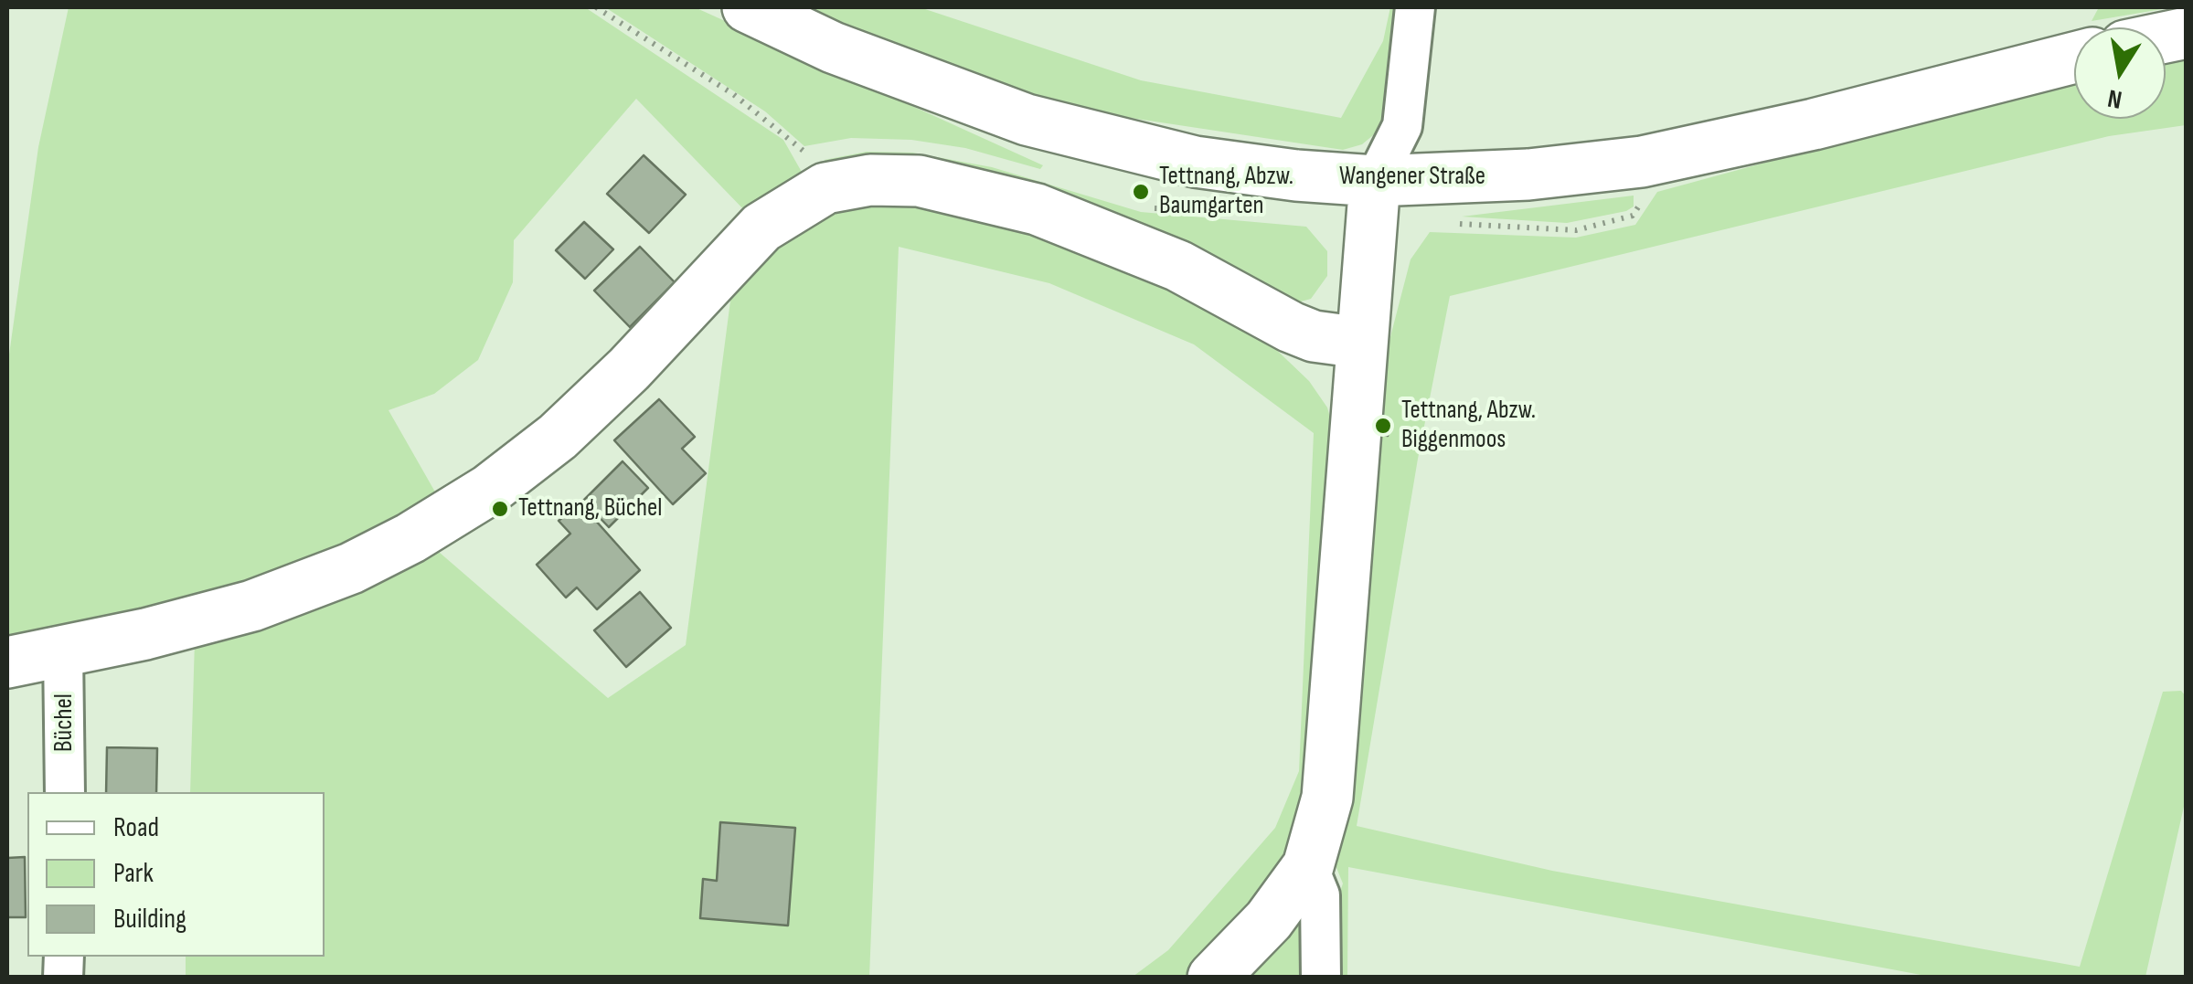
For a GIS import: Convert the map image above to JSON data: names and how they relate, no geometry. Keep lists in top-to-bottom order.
{
  "streets": {
    "main road": ["Wangener Straße"],
    "street": ["Büchel"]
  },
  "places": ["Tettnang, Abzw. Baumgarten", "Tettnang, Abzw. Biggenmoos", "Tettnang, Büchel"],
  "legend": ["Road", "Park", "Building"],
  "north": "bottom"
}
